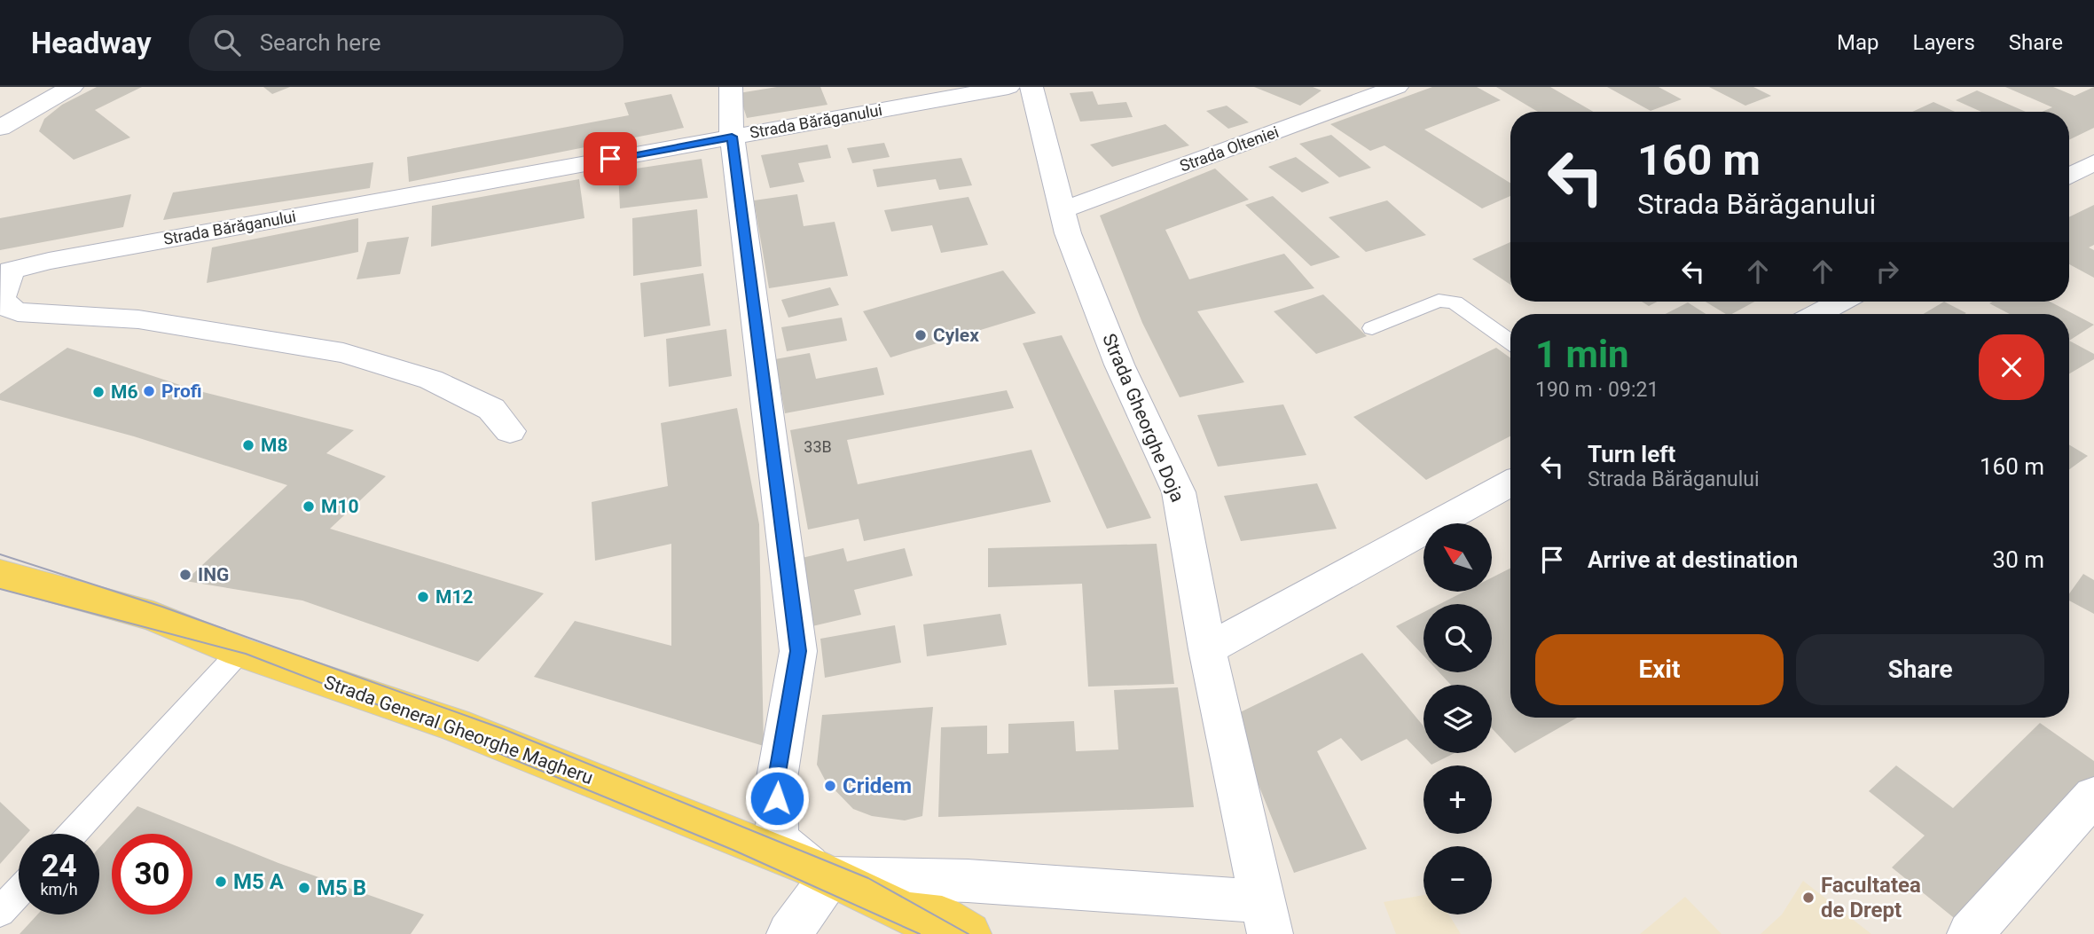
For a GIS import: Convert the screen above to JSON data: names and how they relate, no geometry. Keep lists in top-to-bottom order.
{
  "streets": {
    "main road": ["Strada General Gheorghe Magheru"],
    "street": ["Strada Bărăganului", "Strada Olteniei", "Strada Gheorghe Doja"]
  },
  "crossings": [
    ["Strada Olteniei", "Strada Gheorghe Doja"]
  ],
  "places": [
    "Cylex",
    "Profi",
    "M6",
    "M8",
    "M10",
    "ING",
    "M12",
    "Cridem",
    "M5 A",
    "M5 B",
    "Facultatea de Drept"
  ],
  "house_numbers": ["33B"],
  "north": "top left",
  "page": {
    "header": "Headway",
    "search": "Search here",
    "nav": ["Map", "Layers", "Share"],
    "turn": ["160 m", "Strada Bărăganului"],
    "heading": ["1 min", "190 m · 09:21"],
    "list": [
      {
        "name": "Turn left",
        "note": "Strada Bărăganului",
        "value": "160 m"
      },
      {
        "name": "Arrive at destination",
        "value": "30 m"
      }
    ],
    "map_buttons": ["+", "−"],
    "buttons": ["Exit", "Share"],
    "speed": "24 km/h",
    "limit": "30"
  }
}
